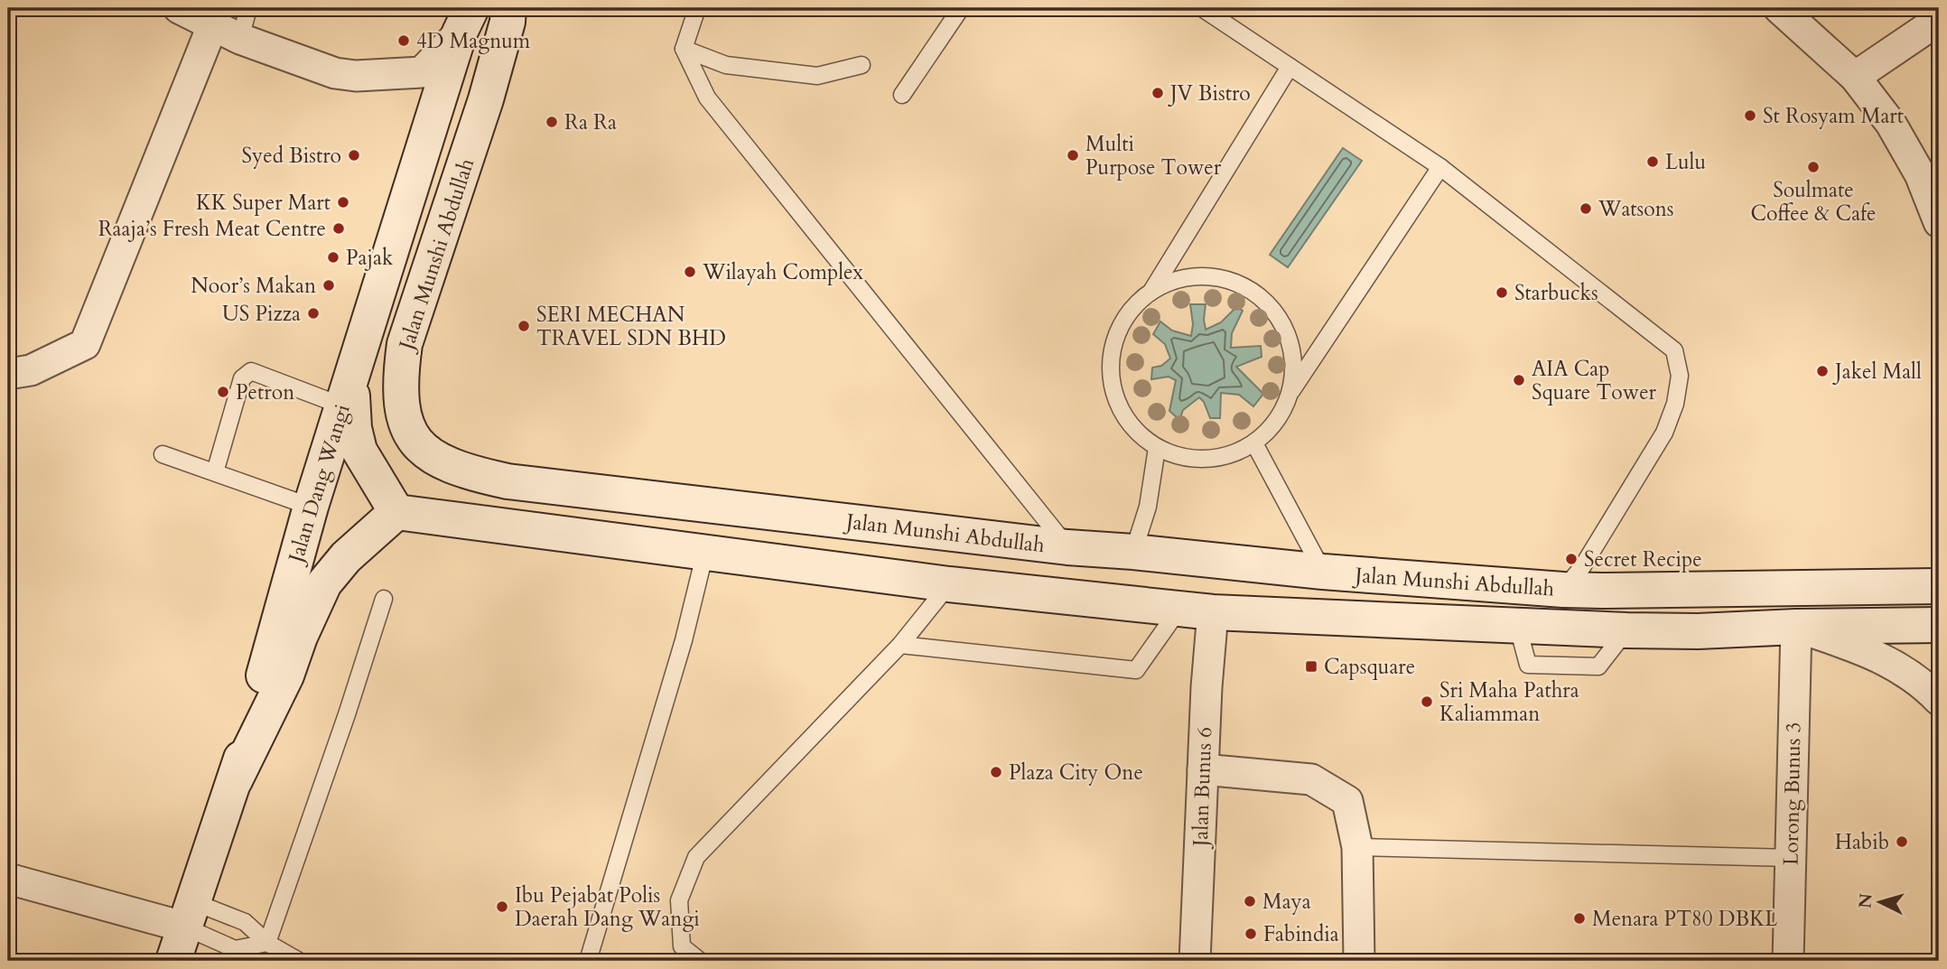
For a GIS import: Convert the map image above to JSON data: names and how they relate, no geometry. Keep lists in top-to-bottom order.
{
  "streets": {
    "street": [
      "Jalan Munshi Abdullah",
      "Jalan Dang Wangi",
      "Jalan Bunus 6",
      "Lorong Bunus 3"
    ]
  },
  "crossings": [
    ["Jalan Munshi Abdullah", "Jalan Bunus 6"],
    ["Jalan Munshi Abdullah", "Lorong Bunus 3"]
  ],
  "places": {
    "other": [
      "4D Magnum",
      "JV Bistro",
      "St Rosyam Mart",
      "Ra Ra",
      "Syed Bistro",
      "Multi Purpose Tower",
      "Lulu",
      "Soulmate Coffee & Cafe",
      "KK Super Mart",
      "Watsons",
      "Raaja’s Fresh Meat Centre",
      "Pajak",
      "Wilayah Complex",
      "Noor’s Makan",
      "Starbucks",
      "US Pizza",
      "SERI MECHAN TRAVEL SDN BHD",
      "Jakel Mall",
      "AIA Cap Square Tower",
      "Petron",
      "Secret Recipe",
      "Sri Maha Pathra Kaliamman",
      "Plaza City One",
      "Habib",
      "Maya",
      "Ibu Pejabat Polis Daerah Dang Wangi",
      "Menara PT80 DBKL",
      "Fabindia"
    ],
    "transit": ["Capsquare"]
  },
  "north": "left"
}
